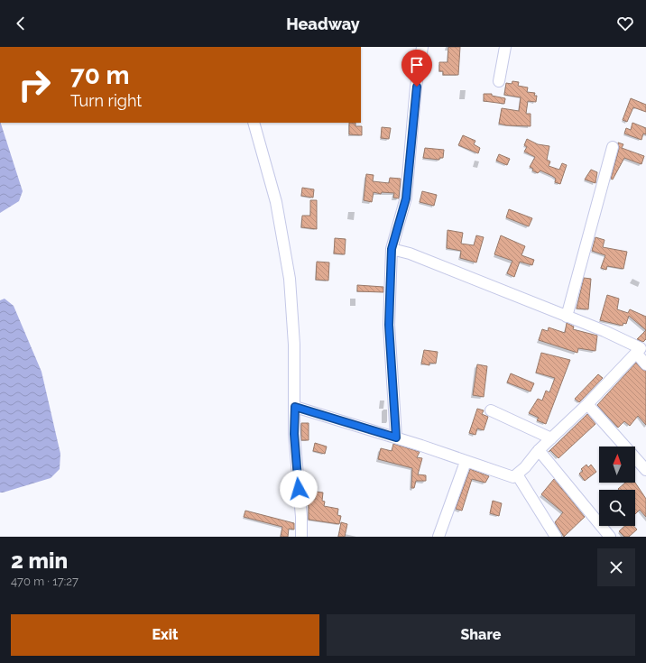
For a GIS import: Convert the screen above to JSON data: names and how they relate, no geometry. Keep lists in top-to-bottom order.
{
  "north": "top",
  "page": {
    "header": "Headway",
    "turn": ["70 m", "Turn right"],
    "heading": ["2 min", "470 m · 17:27"],
    "buttons": ["Exit", "Share"]
  }
}
